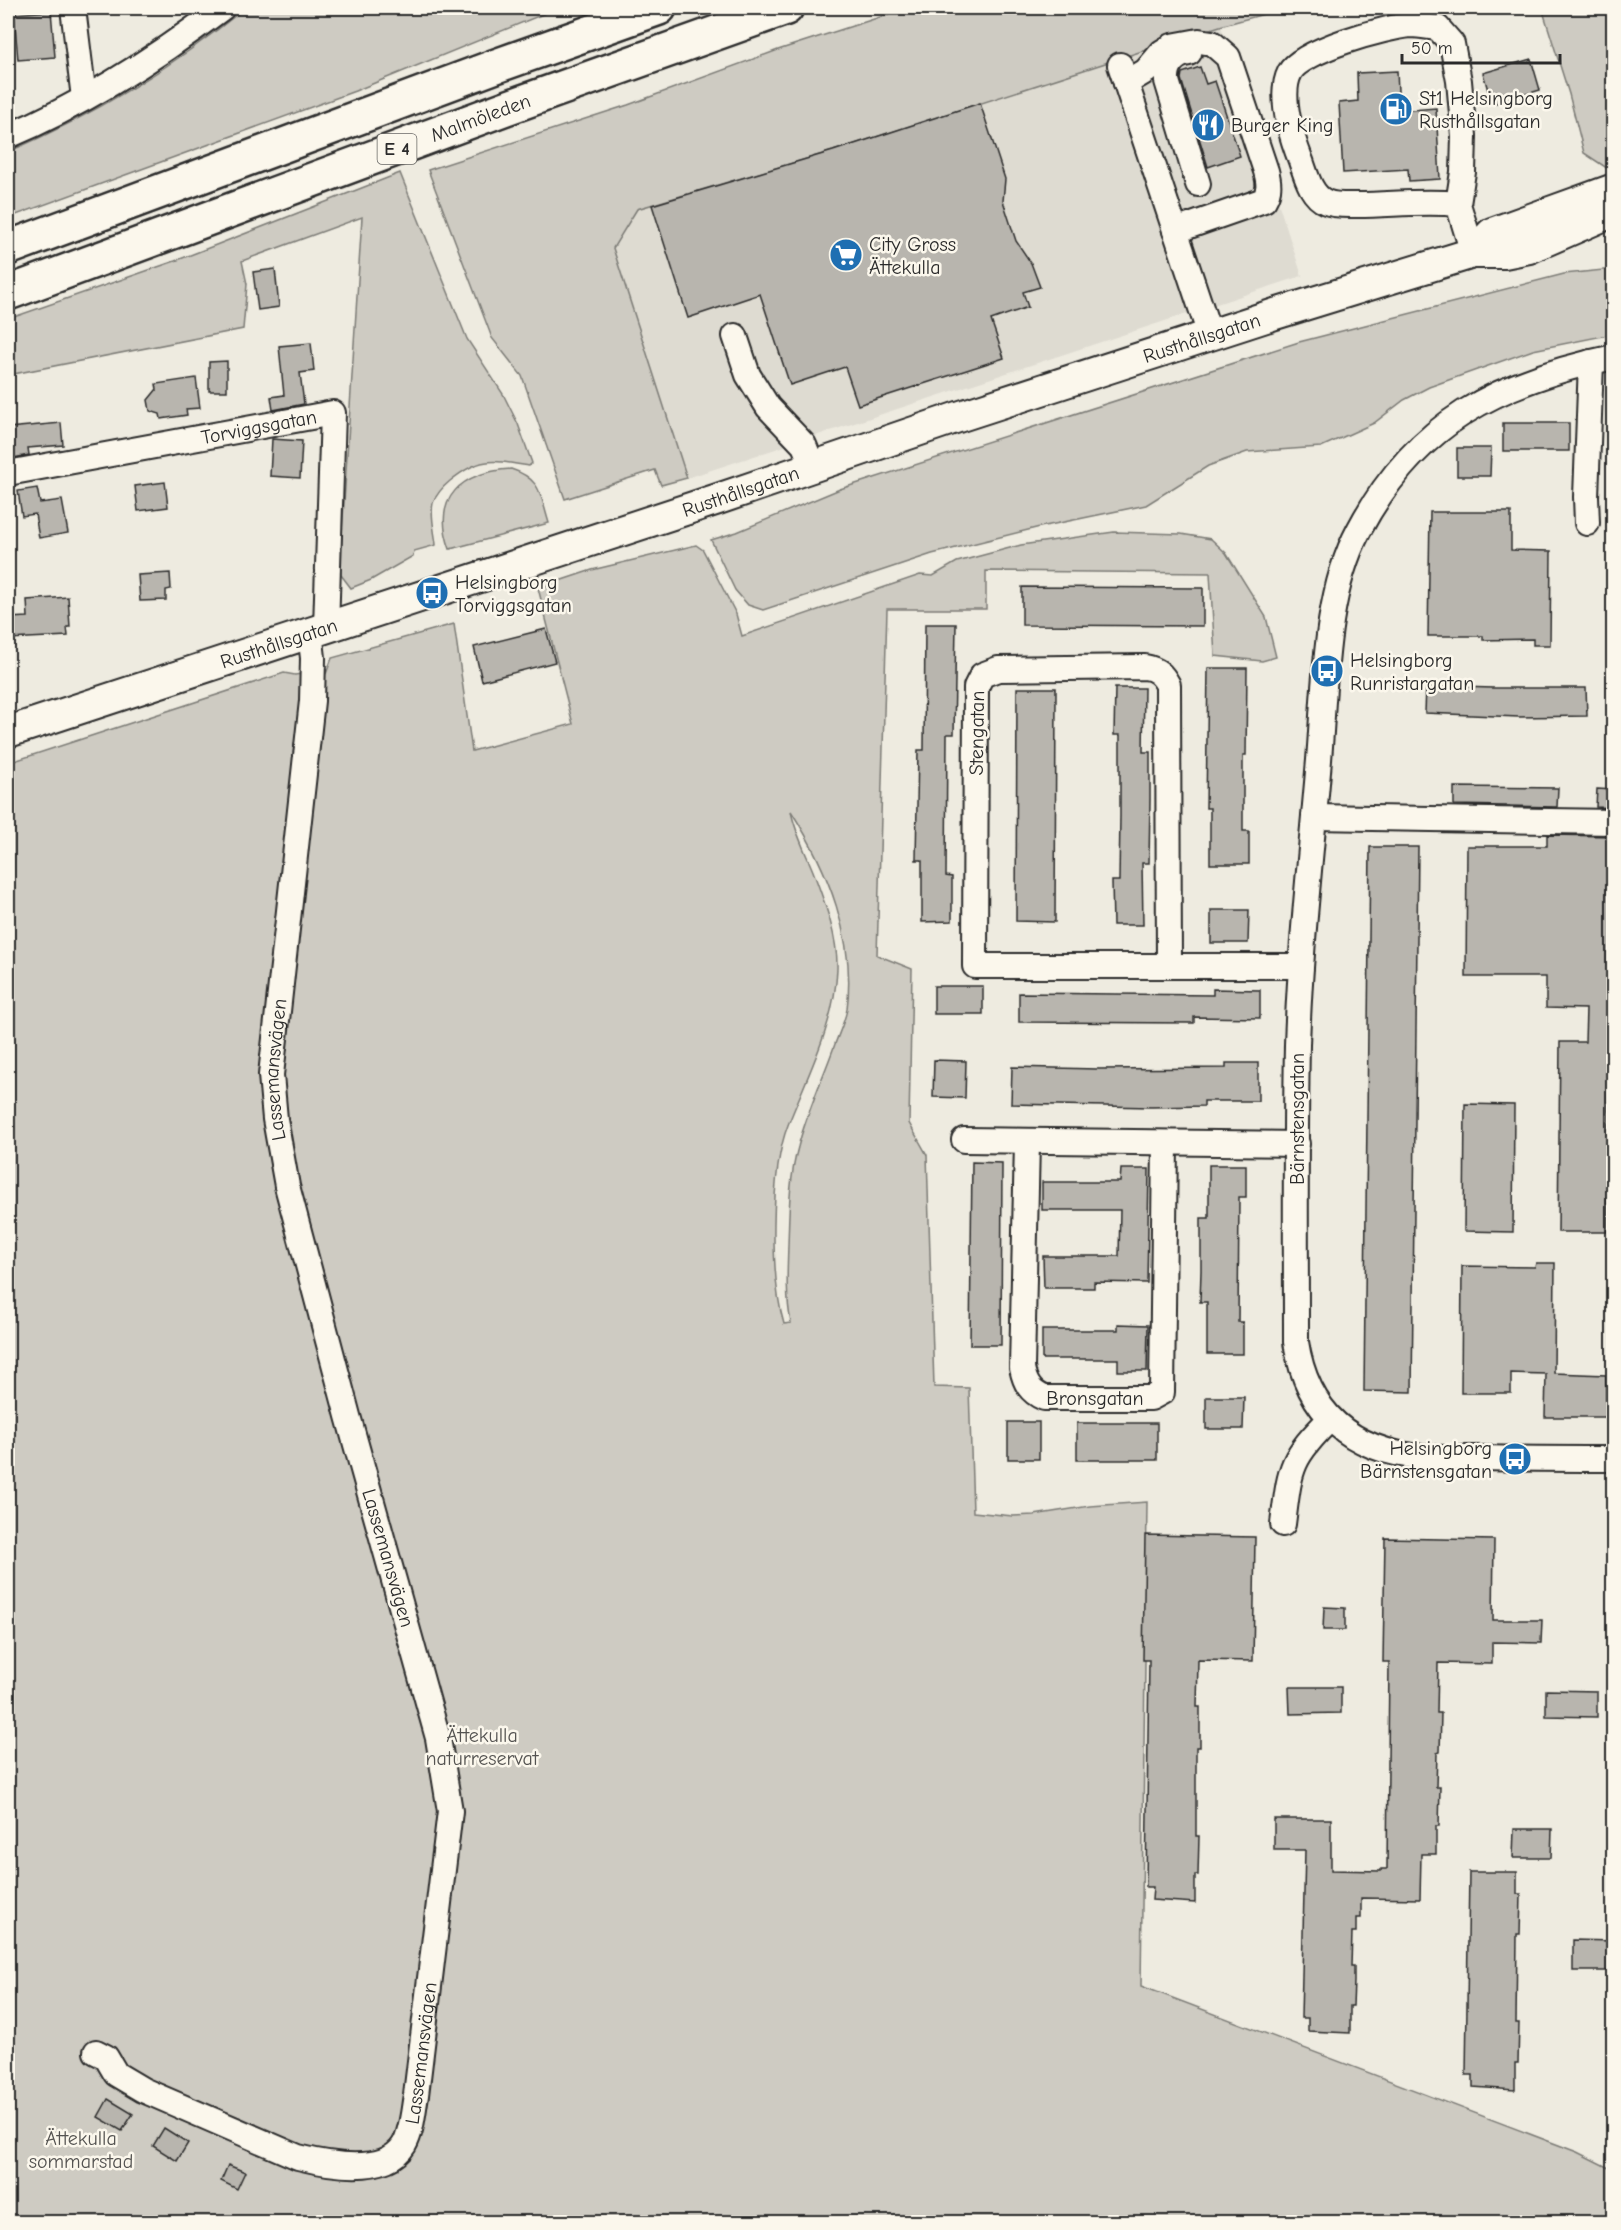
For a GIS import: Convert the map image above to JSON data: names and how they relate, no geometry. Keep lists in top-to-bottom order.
{
  "streets": {
    "highway": ["Malmöleden", "E 4"],
    "main road": ["Rusthållsgatan"],
    "street": [
      "Torviggsgatan",
      "Stengatan",
      "Lassemansvägen",
      "Bärnstensgatan",
      "Bronsgatan"
    ]
  },
  "crossings": [
    ["Rusthållsgatan", "Torviggsgatan"],
    ["Rusthållsgatan", "Lassemansvägen"],
    ["Torviggsgatan", "Lassemansvägen"],
    ["Stengatan", "Bärnstensgatan"]
  ],
  "parks": ["Ättekulla naturreservat", "Ättekulla sommarstad"],
  "places": {
    "fuel station": ["St1 Helsingborg Rusthållsgatan"],
    "restaurant": ["Burger King"],
    "supermarket": ["City Gross Ättekulla"],
    "bus stop": ["Helsingborg Torviggsgatan", "Helsingborg Runristargatan", "Helsingborg Bärnstensgatan"]
  },
  "scale_bar": "50 m"
}
